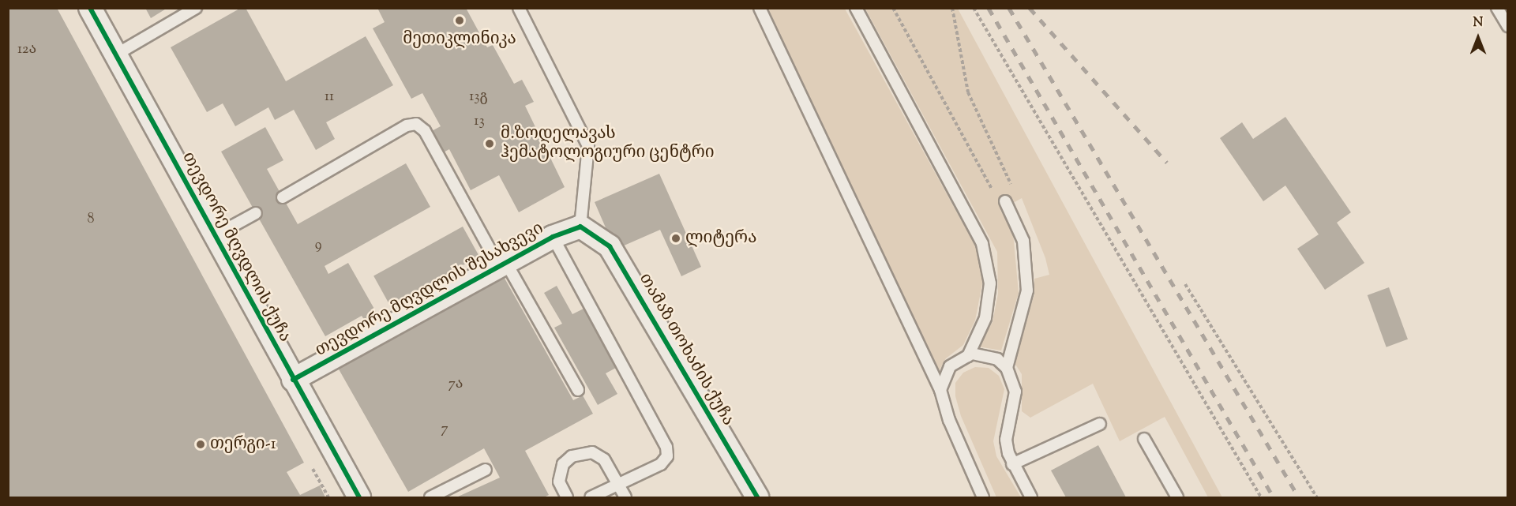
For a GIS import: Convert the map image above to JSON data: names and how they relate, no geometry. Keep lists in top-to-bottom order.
{
  "streets": {
    "street": ["თევდორე მღვდლის ქუჩა", "თევდორე მღვდლის შესახვევი", "თამაზ თოხაძის ქუჩა"]
  },
  "crossings": [
    ["თევდორე მღვდლის ქუჩა", "თევდორე მღვდლის შესახვევი"],
    ["თევდორე მღვდლის შესახვევი", "თამაზ თოხაძის ქუჩა"]
  ],
  "places": [
    "მეთიკლინიკა",
    "მ.ზოდელავას ჰემატოლოგიური ცენტრი",
    "ლიტერა",
    "თერგი-1"
  ],
  "house_numbers": [
    "12ა",
    "11",
    "13გ",
    "13",
    "8",
    "9",
    "7ა",
    "7"
  ],
  "north": "top"
}
